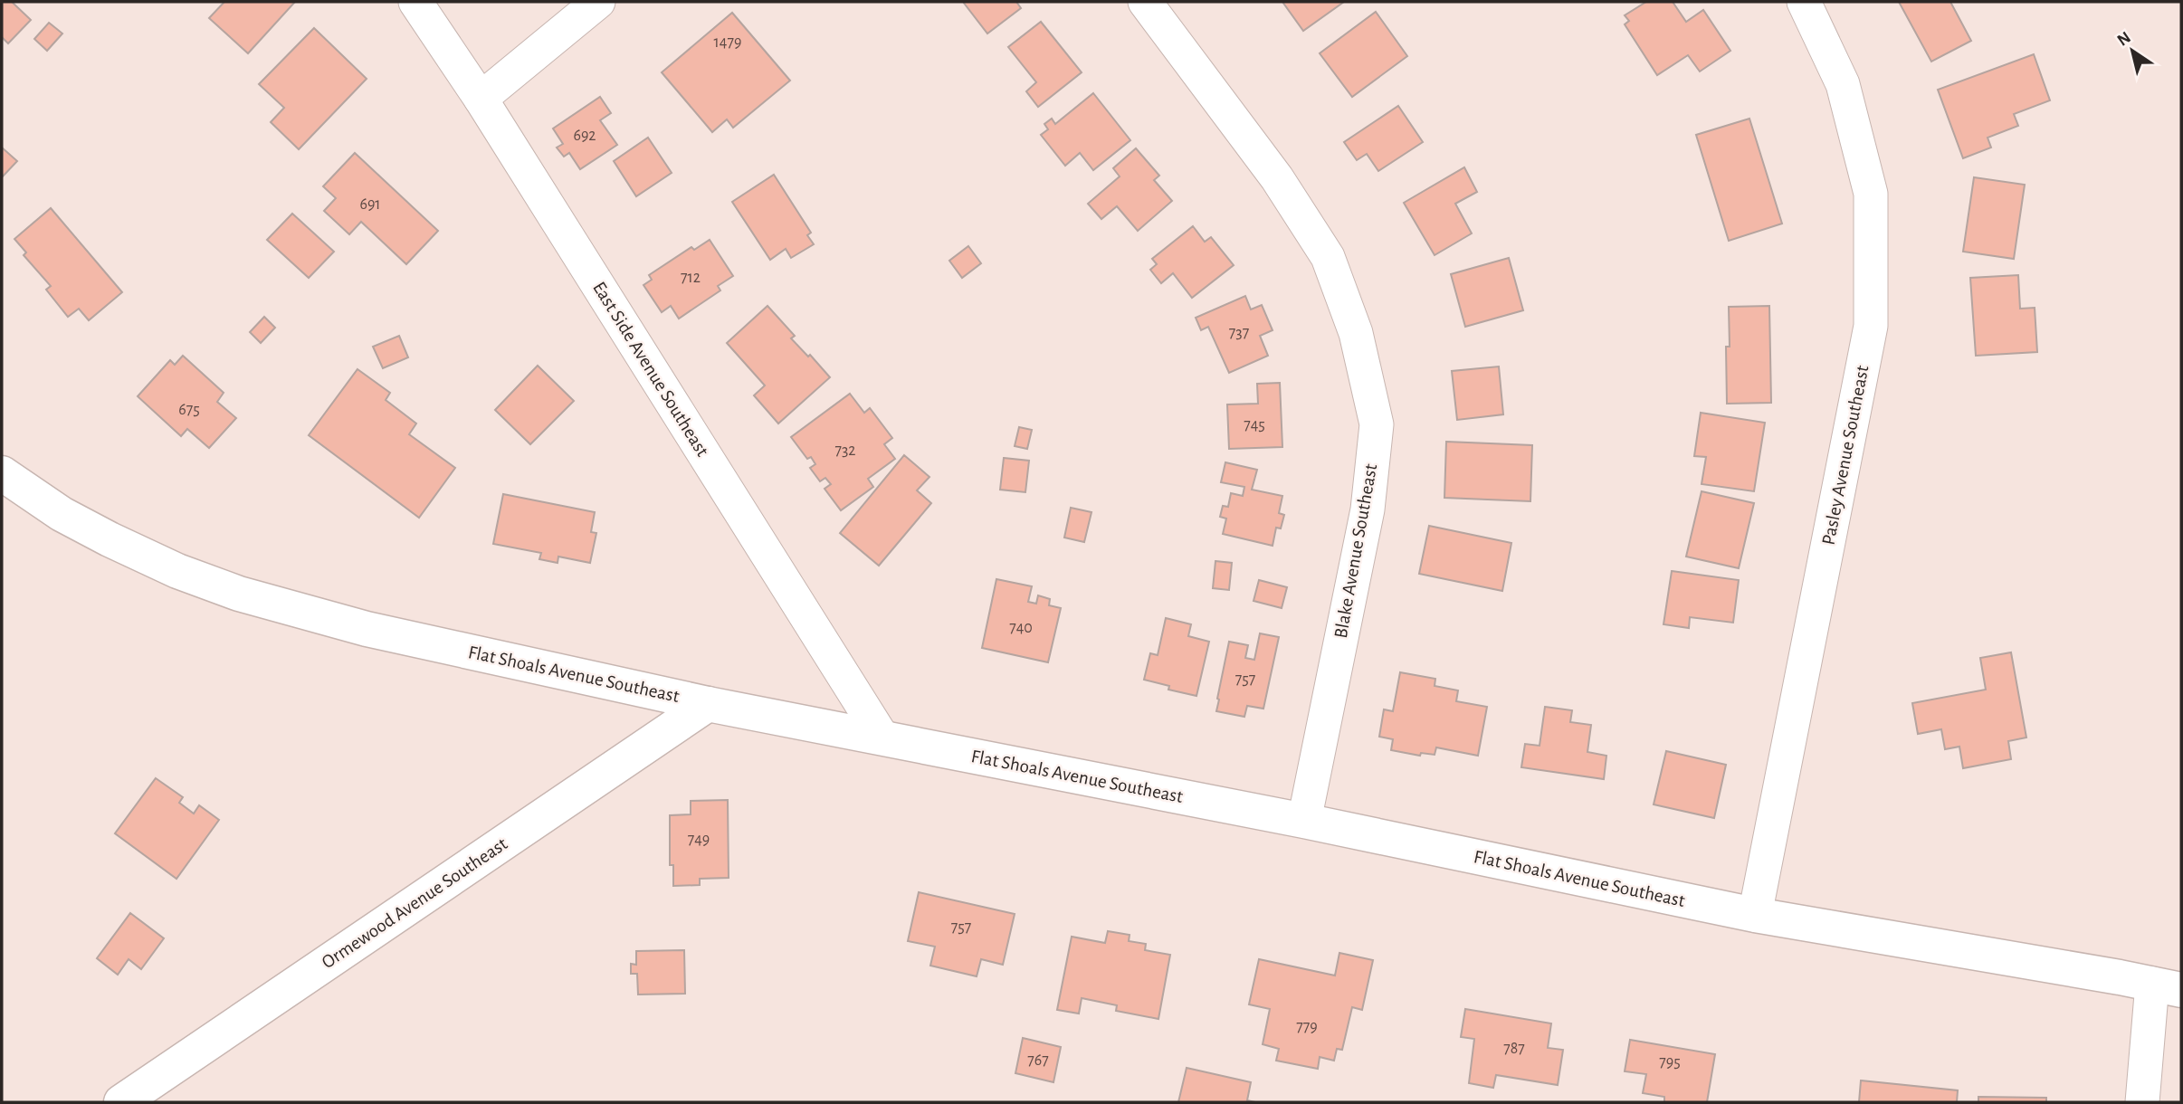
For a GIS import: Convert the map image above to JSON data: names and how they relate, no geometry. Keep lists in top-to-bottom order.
{
  "streets": {
    "street": [
      "East Side Avenue Southeast",
      "Pasley Avenue Southeast",
      "Blake Avenue Southeast",
      "Flat Shoals Avenue Southeast",
      "Ormewood Avenue Southeast"
    ]
  },
  "crossings": [
    ["East Side Avenue Southeast", "Flat Shoals Avenue Southeast"],
    ["Pasley Avenue Southeast", "Flat Shoals Avenue Southeast"],
    ["Blake Avenue Southeast", "Flat Shoals Avenue Southeast"],
    ["Flat Shoals Avenue Southeast", "Ormewood Avenue Southeast"]
  ],
  "house_numbers": [
    "1479",
    "692",
    "691",
    "712",
    "737",
    "675",
    "745",
    "732",
    "740",
    "757",
    "749",
    "757",
    "779",
    "787",
    "767",
    "795"
  ],
  "north": "top left"
}
